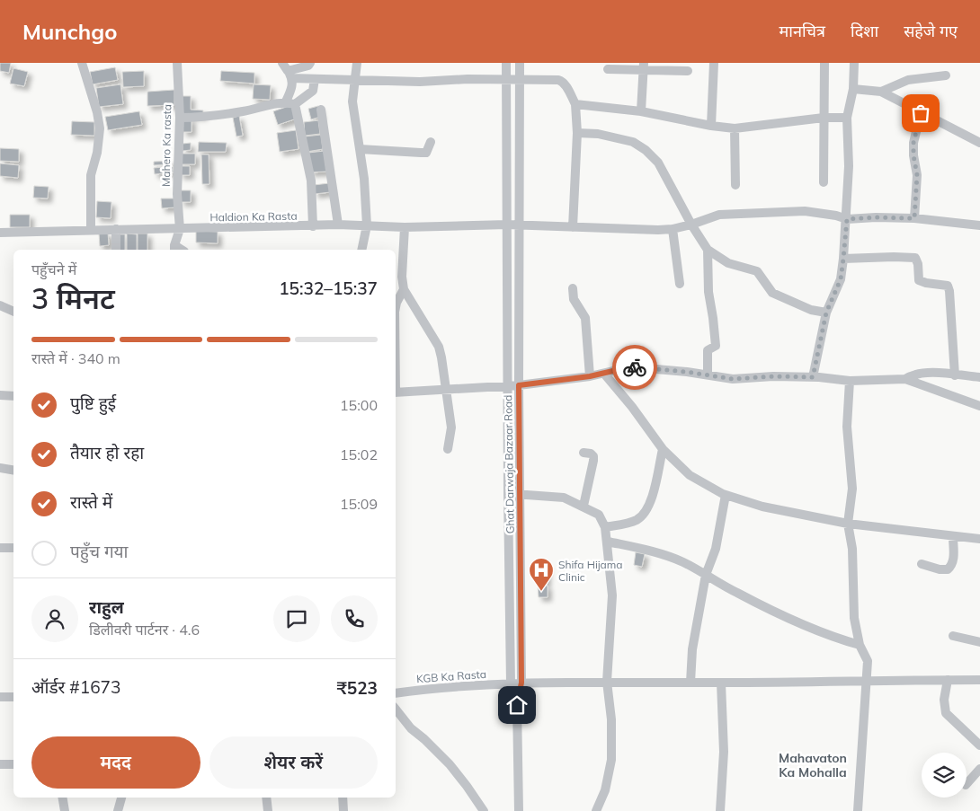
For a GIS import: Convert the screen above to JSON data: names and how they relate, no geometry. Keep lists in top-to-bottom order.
{
  "streets": {
    "street": [
      "Mahero Ka rasta",
      "Haldion Ka Rasta",
      "Ghat Darwaja Bazaar Road",
      "KGB Ka Rasta"
    ]
  },
  "crossings": [
    ["Mahero Ka rasta", "Haldion Ka Rasta"],
    ["Haldion Ka Rasta", "Ghat Darwaja Bazaar Road"],
    ["Ghat Darwaja Bazaar Road", "KGB Ka Rasta"]
  ],
  "districts": ["Mahavaton Ka Mohalla"],
  "places": {
    "hospital": ["Shifa Hijama Clinic"]
  },
  "page": {
    "header": "Munchgo",
    "nav": ["मानचित्र", "दिशा", "सहेजे गए"],
    "heading": ["3 मिनट", "पहुँचने में", "15:32–15:37"],
    "panel": [
      "राहुल",
      "डिलीवरी पार्टनर · 4.6",
      "ऑर्डर #1673",
      "₹523"
    ],
    "bar": "रास्ते में · 340 m",
    "list": [
      ["पुष्टि हुई", "15:00"],
      ["तैयार हो रहा", "15:02"],
      ["रास्ते में", "15:09"],
      "पहुँच गया"
    ],
    "buttons": ["मदद", "शेयर करें"]
  }
}
